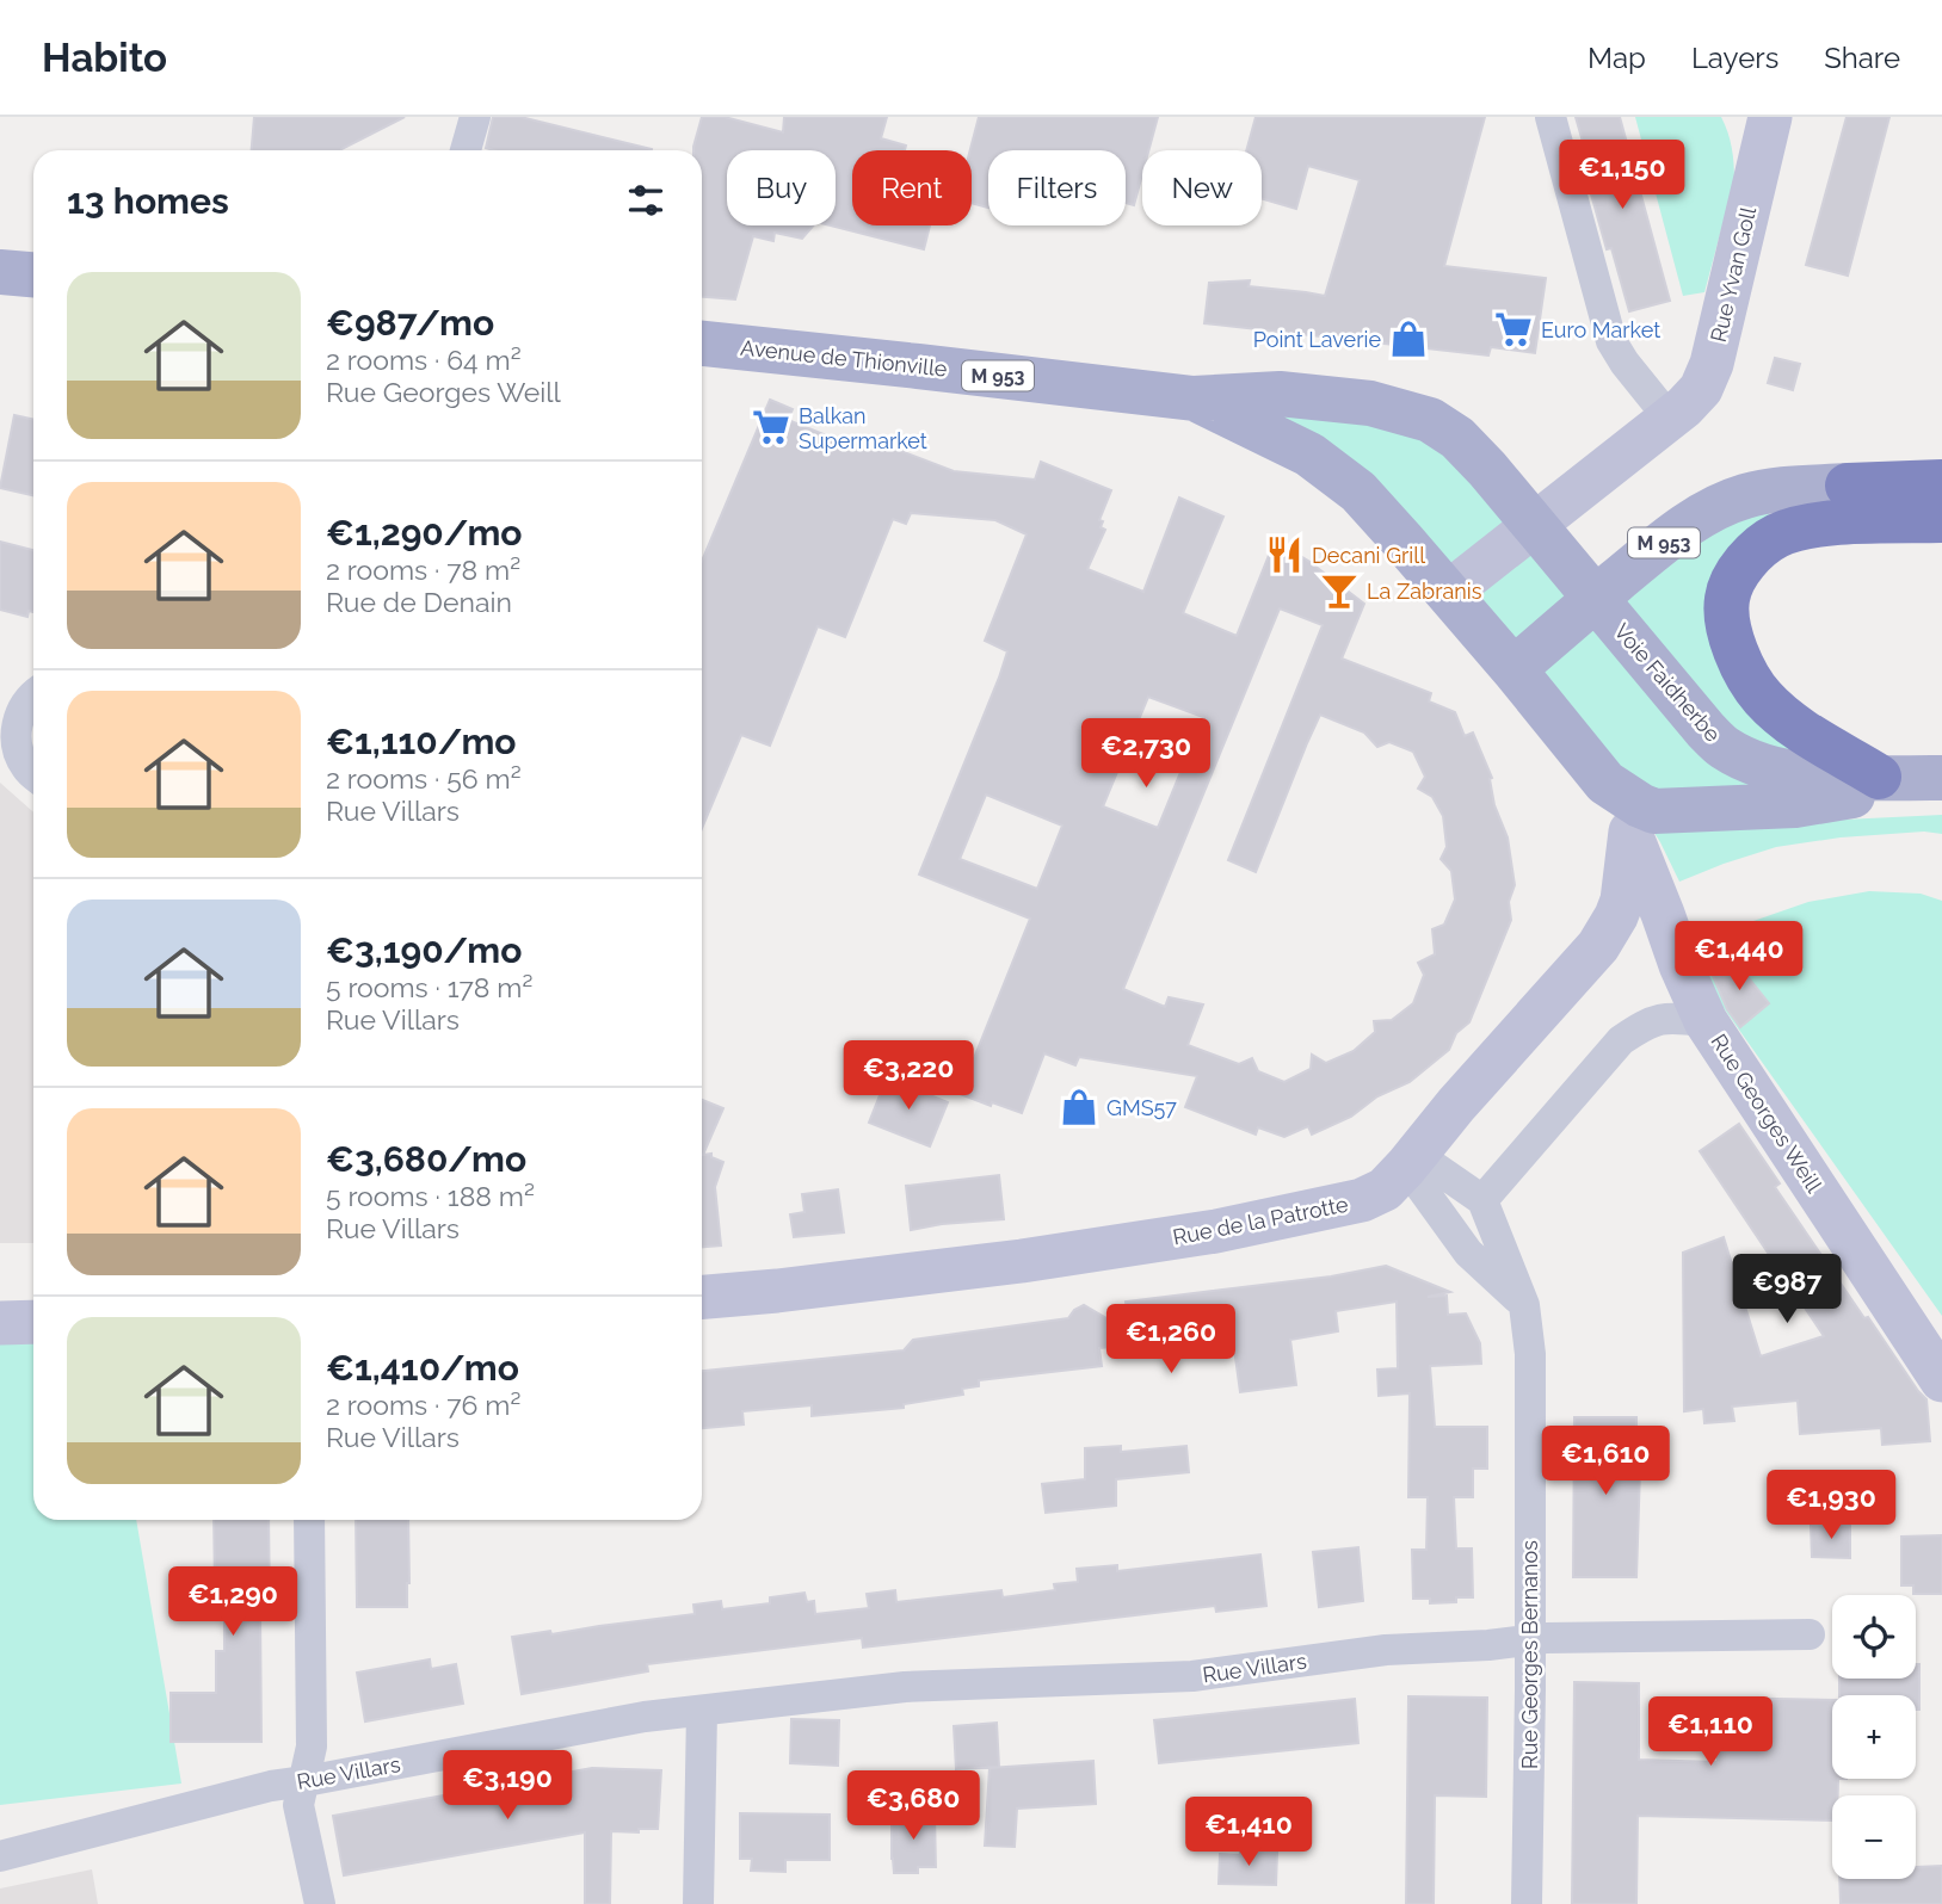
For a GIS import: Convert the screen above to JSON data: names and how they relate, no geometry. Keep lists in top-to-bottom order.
{
  "streets": {
    "main road": ["Avenue de Thionville", "M 953", "Voie Faidherbe"],
    "street": [
      "Rue Yvan Goll",
      "Rue Georges Weill",
      "Rue de la Patrotte",
      "Rue Georges Bernanos",
      "Rue Villars"
    ]
  },
  "crossings": [
    ["Rue Yvan Goll", "M 953"],
    ["Avenue de Thionville", "M 953"],
    ["M 953", "Voie Faidherbe"],
    ["M 953", "Rue Georges Weill"],
    ["Rue Georges Weill", "Rue de la Patrotte"],
    ["Rue Georges Bernanos", "Rue Villars"]
  ],
  "places": {
    "supermarket": ["Euro Market", "Balkan Supermarket"],
    "shop": ["Point Laverie", "GMS57"],
    "restaurant": ["Decani Grill"],
    "bar": ["La Zabranis"]
  },
  "page": {
    "header": "Habito",
    "nav": ["Map", "Layers", "Share"],
    "price": [
      "€1,150",
      "€2,730",
      "€1,440",
      "€3,220",
      "€987",
      "€1,260",
      "€1,610",
      "€1,930",
      "€1,290",
      "€1,110",
      "€3,190",
      "€3,680",
      "€1,410"
    ],
    "chip": [
      "Buy",
      "Rent",
      "Filters",
      "New"
    ],
    "heading": "13 homes",
    "list": [
      {
        "name": "€987/mo",
        "note": "2 rooms · 64 m² · Rue Georges Weill"
      },
      {
        "name": "€1,290/mo",
        "note": "2 rooms · 78 m² · Rue de Denain"
      },
      {
        "name": "€1,110/mo",
        "note": "2 rooms · 56 m² · Rue Villars"
      },
      {
        "name": "€3,190/mo",
        "note": "5 rooms · 178 m² · Rue Villars"
      },
      {
        "name": "€3,680/mo",
        "note": "5 rooms · 188 m² · Rue Villars"
      },
      {
        "name": "€1,410/mo",
        "note": "2 rooms · 76 m² · Rue Villars"
      }
    ],
    "map_buttons": ["+", "−"]
  }
}
